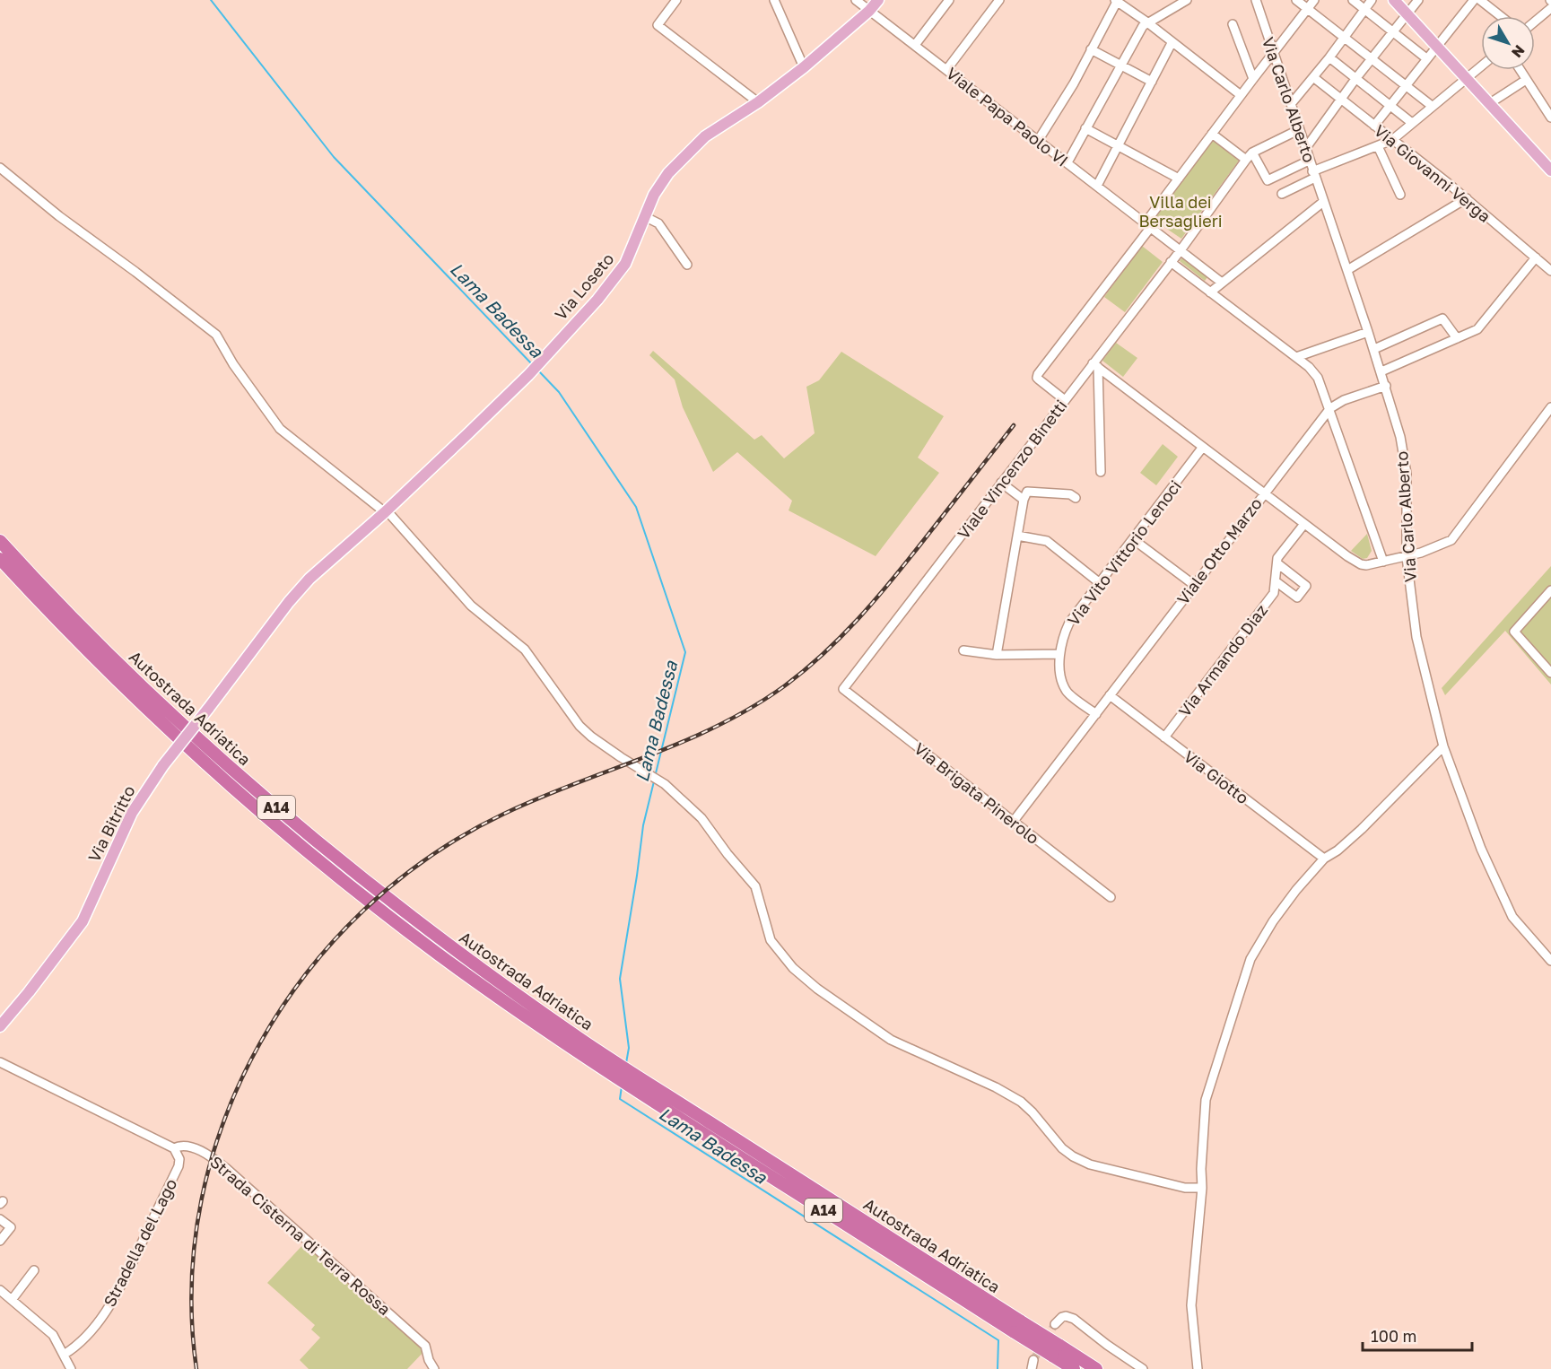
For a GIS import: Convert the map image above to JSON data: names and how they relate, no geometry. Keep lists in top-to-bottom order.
{
  "streets": {
    "highway": ["Autostrada Adriatica", "A14"],
    "main road": ["Via Loseto", "Via Bitritto"],
    "street": [
      "Via Carlo Alberto",
      "Viale Papa Paolo VI",
      "Via Giovanni Verga",
      "Viale Vincenzo Binetti",
      "Viale Otto Marzo",
      "Via Vito Vittorio Lenoci",
      "Via Armando Diaz",
      "Via Giotto",
      "Via Brigata Pinerolo",
      "Strada Cisterna di Terra Rossa",
      "Stradella del Lago"
    ]
  },
  "crossings": [
    ["Viale Papa Paolo VI", "Via Loseto"],
    ["Viale Papa Paolo VI", "Viale Vincenzo Binetti"],
    ["Via Loseto", "Via Bitritto"],
    ["Viale Vincenzo Binetti", "Via Brigata Pinerolo"],
    ["Viale Otto Marzo", "Via Vito Vittorio Lenoci"],
    ["Viale Otto Marzo", "Via Giotto"],
    ["Viale Otto Marzo", "Via Brigata Pinerolo"],
    ["Via Armando Diaz", "Via Giotto"],
    ["Strada Cisterna di Terra Rossa", "Stradella del Lago"]
  ],
  "water": ["Lama Badessa"],
  "parks": ["Villa dei Bersaglieri"],
  "scale_bar": "100 m",
  "north": "bottom right"
}
